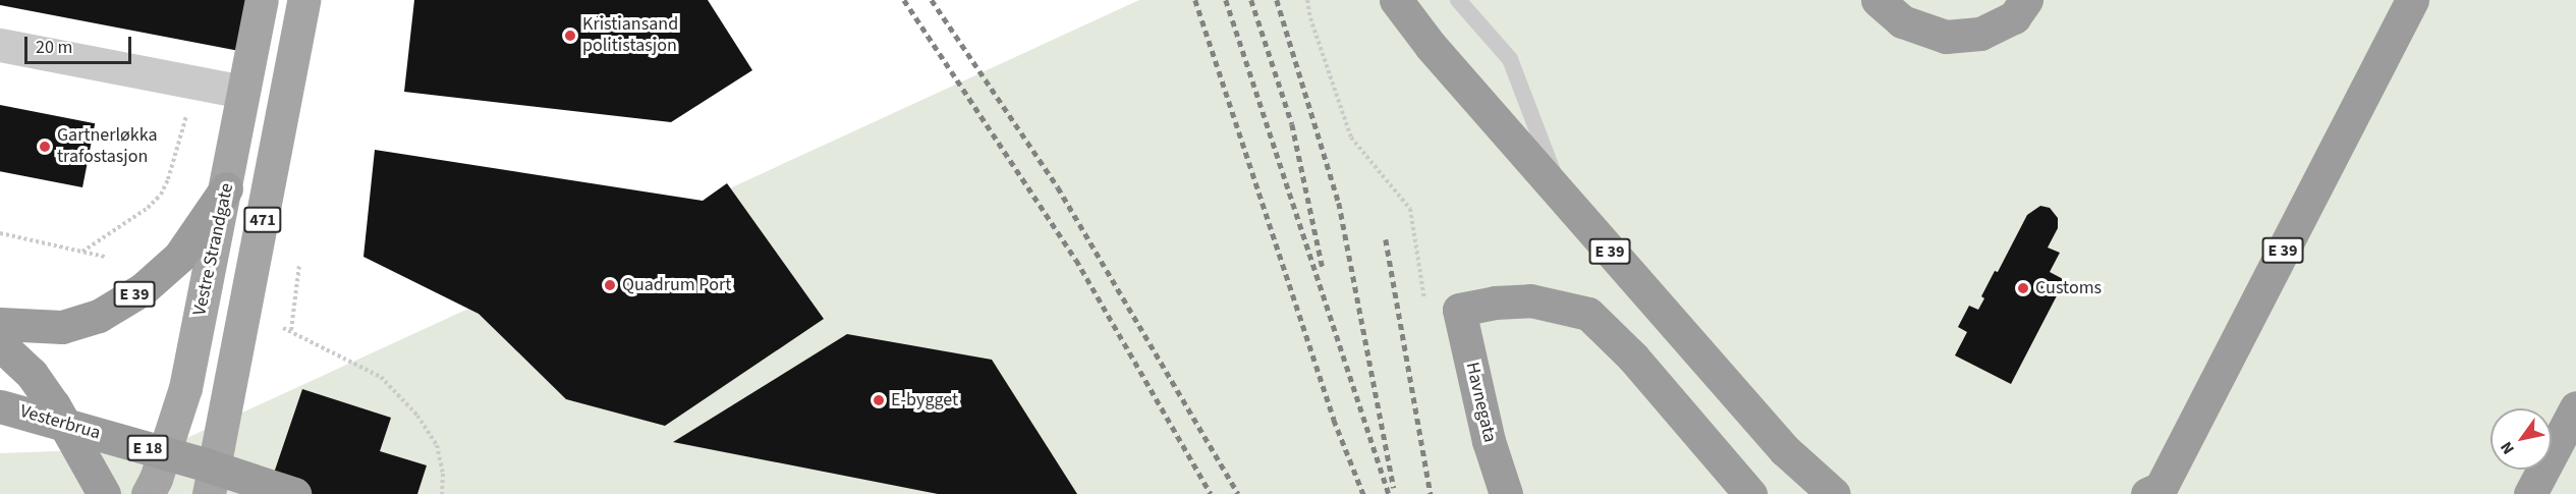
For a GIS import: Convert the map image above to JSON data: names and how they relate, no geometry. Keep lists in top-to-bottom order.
{
  "streets": {
    "highway": [
      "E 39",
      "Havnegata",
      "Vesterbrua",
      "E 18"
    ],
    "main road": ["471", "Vestre Strandgate"]
  },
  "crossings": [
    ["Vestre Strandgate", "E 39"]
  ],
  "places": [
    "Kristiansand politistasjon",
    "Gartnerløkka trafostasjon",
    "Quadrum Port",
    "Customs",
    "E-bygget"
  ],
  "scale_bar": "20 m",
  "north": "bottom left"
}
